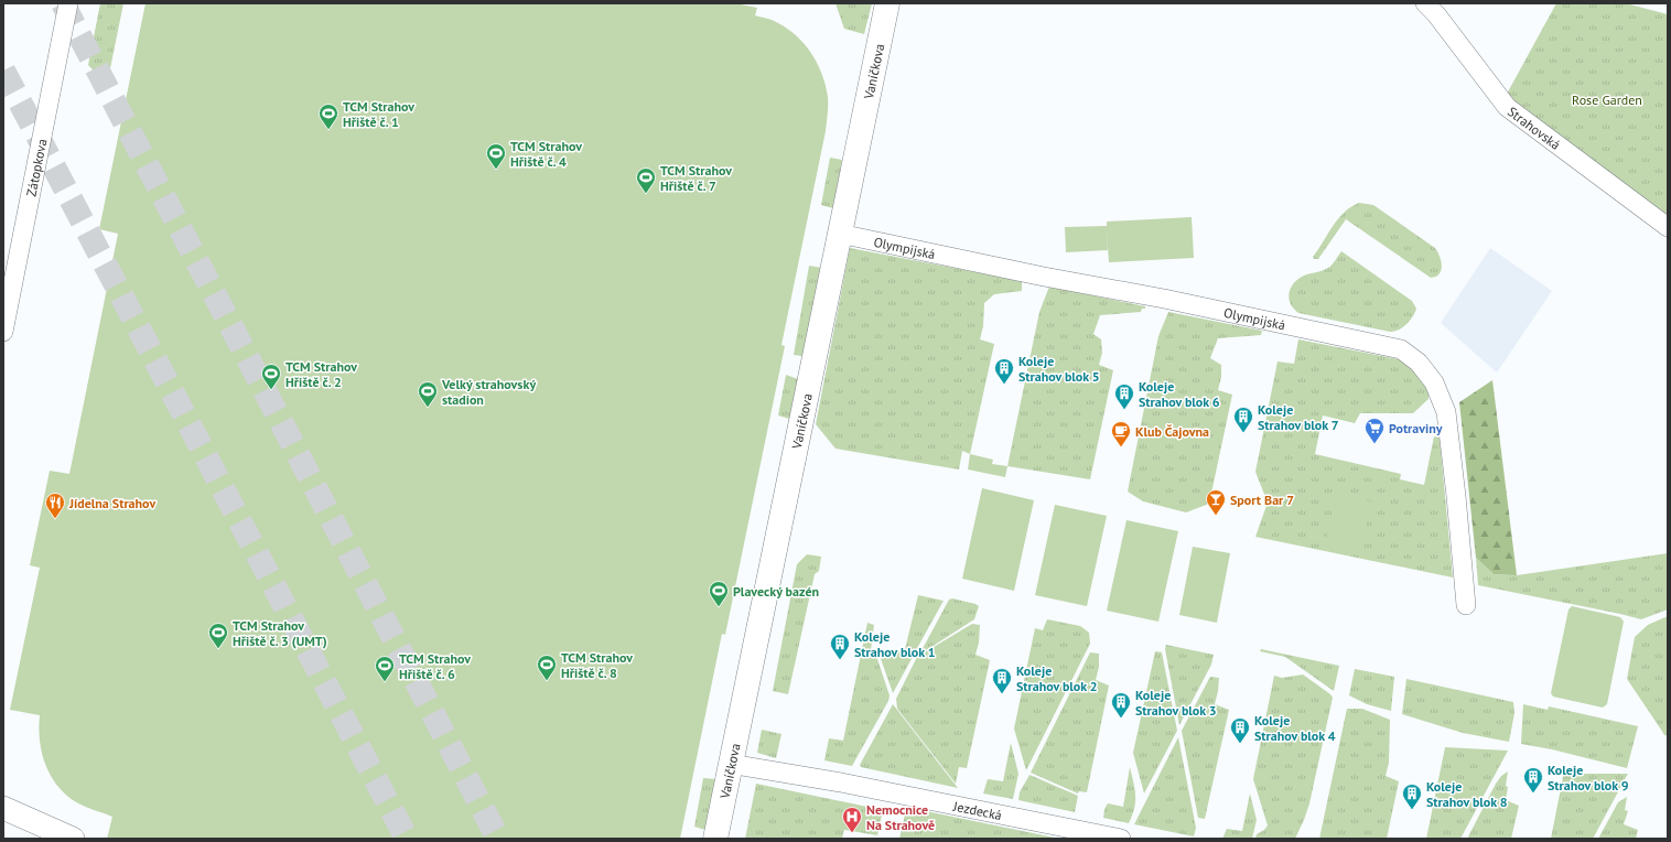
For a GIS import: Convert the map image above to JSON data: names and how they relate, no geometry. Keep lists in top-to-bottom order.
{
  "streets": {
    "main road": ["Vaníčkova"],
    "street": [
      "Strahovská",
      "Zátopkova",
      "Olympijská",
      "Jezdecká"
    ]
  },
  "crossings": [
    ["Vaníčkova", "Olympijská"],
    ["Vaníčkova", "Jezdecká"]
  ],
  "parks": ["Rose Garden"],
  "places": {
    "sports": [
      "TCM Strahov Hřiště č. 1",
      "TCM Strahov Hřiště č. 4",
      "TCM Strahov Hřiště č. 7",
      "TCM Strahov Hřiště č. 2",
      "Velký strahovský stadion",
      "Plavecký bazén",
      "TCM Strahov Hřiště č. 3 (UMT)",
      "TCM Strahov Hřiště č. 8",
      "TCM Strahov Hřiště č. 6"
    ],
    "building": [
      "Koleje Strahov blok 5",
      "Koleje Strahov blok 6",
      "Koleje Strahov blok 7",
      "Koleje Strahov blok 1",
      "Koleje Strahov blok 2",
      "Koleje Strahov blok 3",
      "Koleje Strahov blok 4",
      "Koleje Strahov blok 9",
      "Koleje Strahov blok 8"
    ],
    "supermarket": ["Potraviny"],
    "cafe": ["Klub Čajovna"],
    "bar": ["Sport Bar 7"],
    "restaurant": ["Jídelna Strahov"],
    "hospital": ["Nemocnice Na Strahově"]
  }
}
